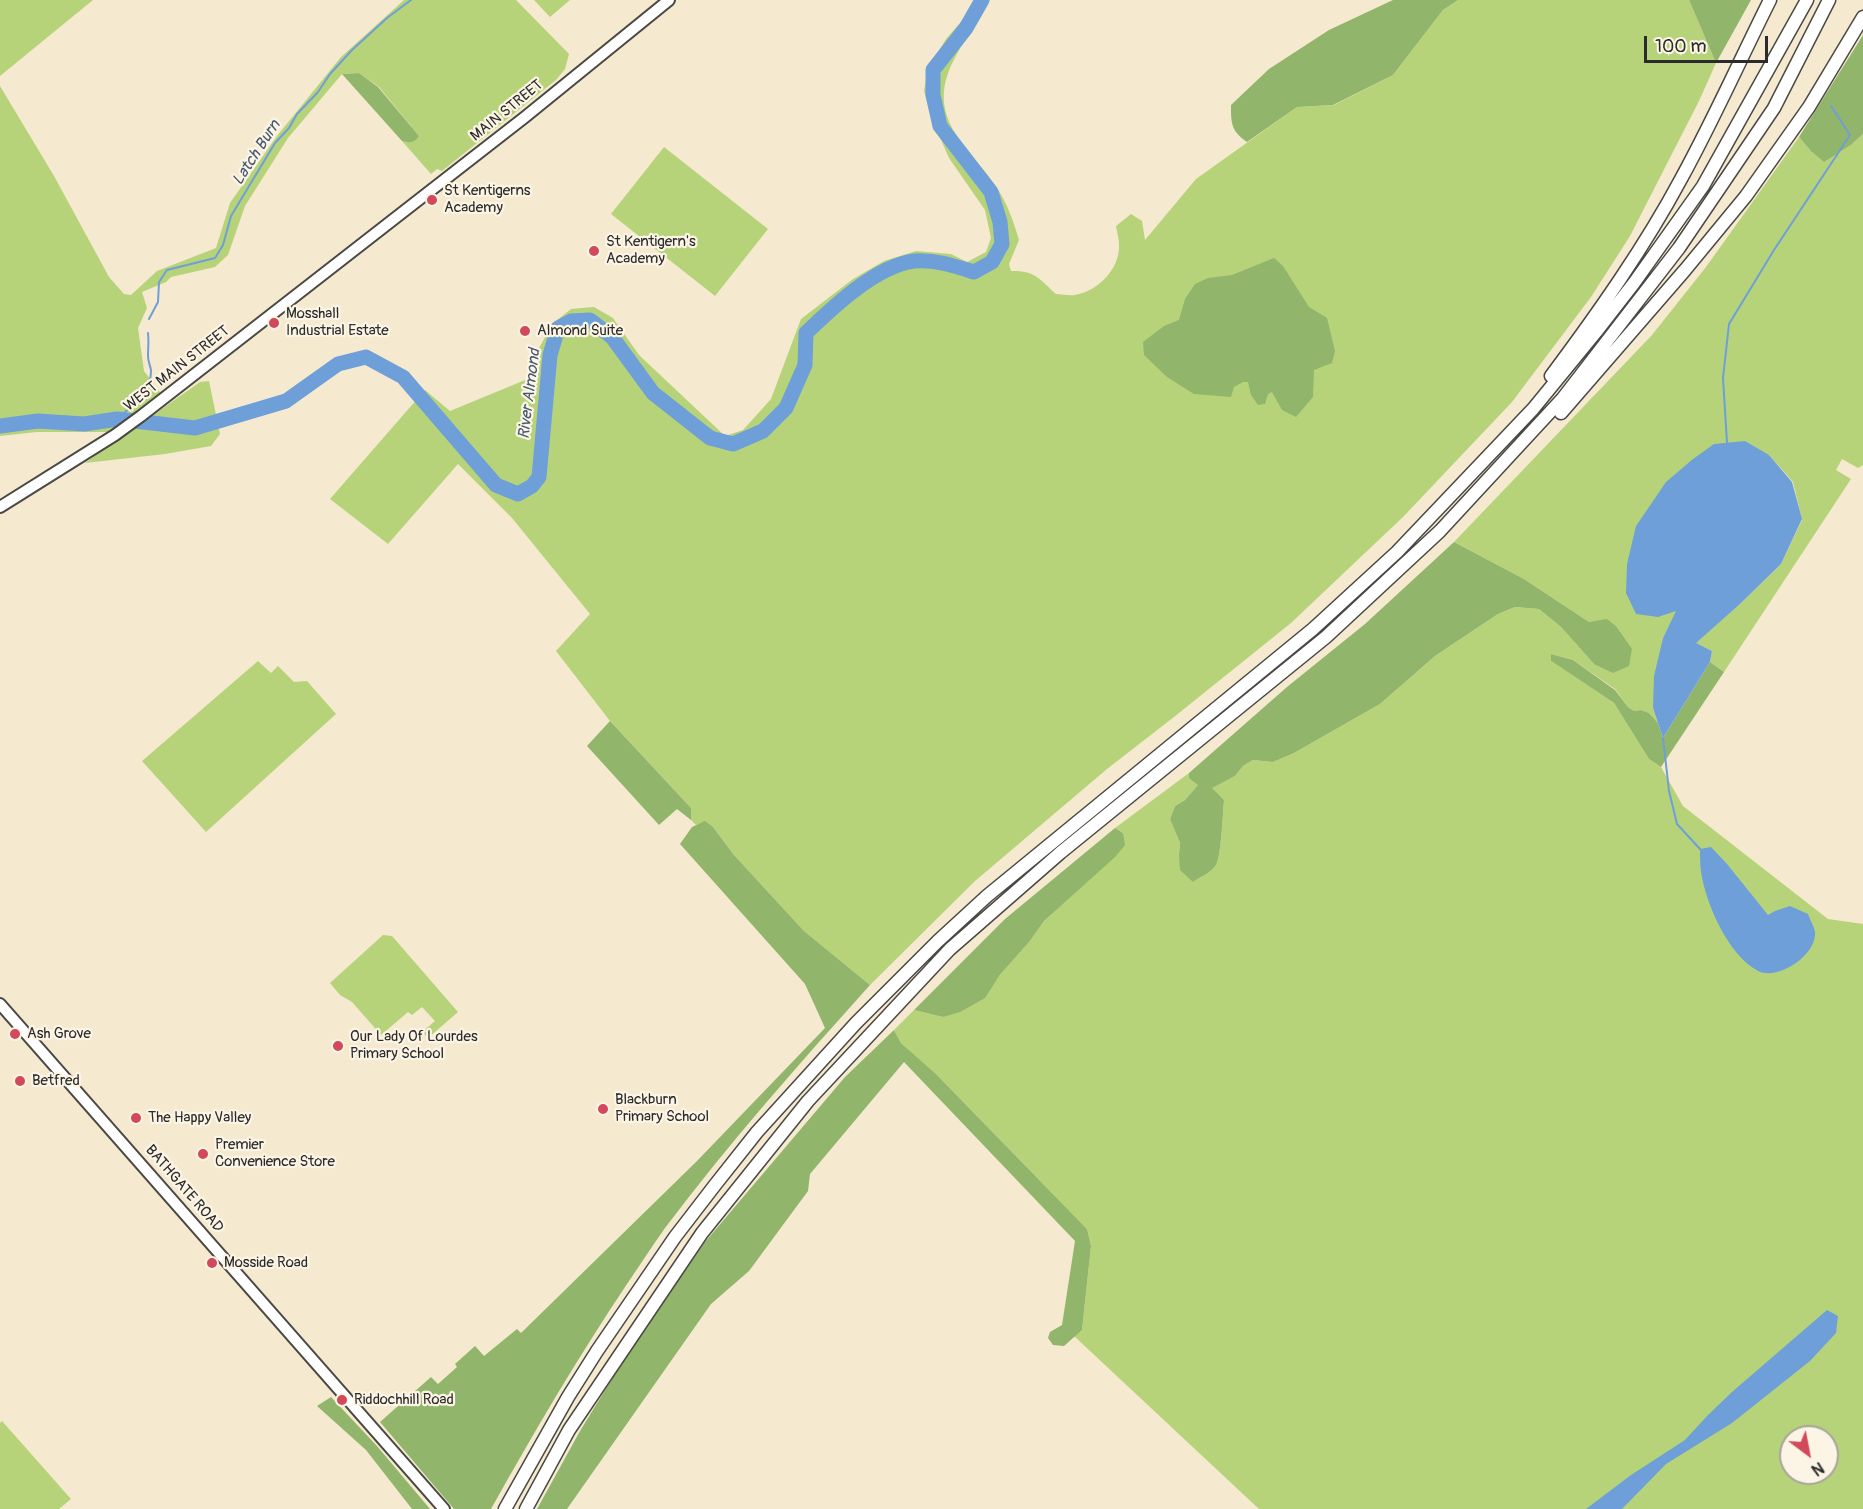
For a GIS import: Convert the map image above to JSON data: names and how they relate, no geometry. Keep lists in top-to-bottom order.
{
  "streets": {
    "main road": ["MAIN STREET", "WEST MAIN STREET", "BATHGATE ROAD"]
  },
  "crossings": [
    ["MAIN STREET", "WEST MAIN STREET"]
  ],
  "water": ["Latch Burn", "River Almond"],
  "places": [
    "St Kentigerns Academy",
    "St Kentigern's Academy",
    "Mosshall Industrial Estate",
    "Almond Suite",
    "Ash Grove",
    "Our Lady Of Lourdes Primary School",
    "Betfred",
    "Blackburn Primary School",
    "The Happy Valley",
    "Premier Convenience Store",
    "Mosside Road",
    "Riddochhill Road"
  ],
  "scale_bar": "100 m",
  "north": "bottom right"
}
